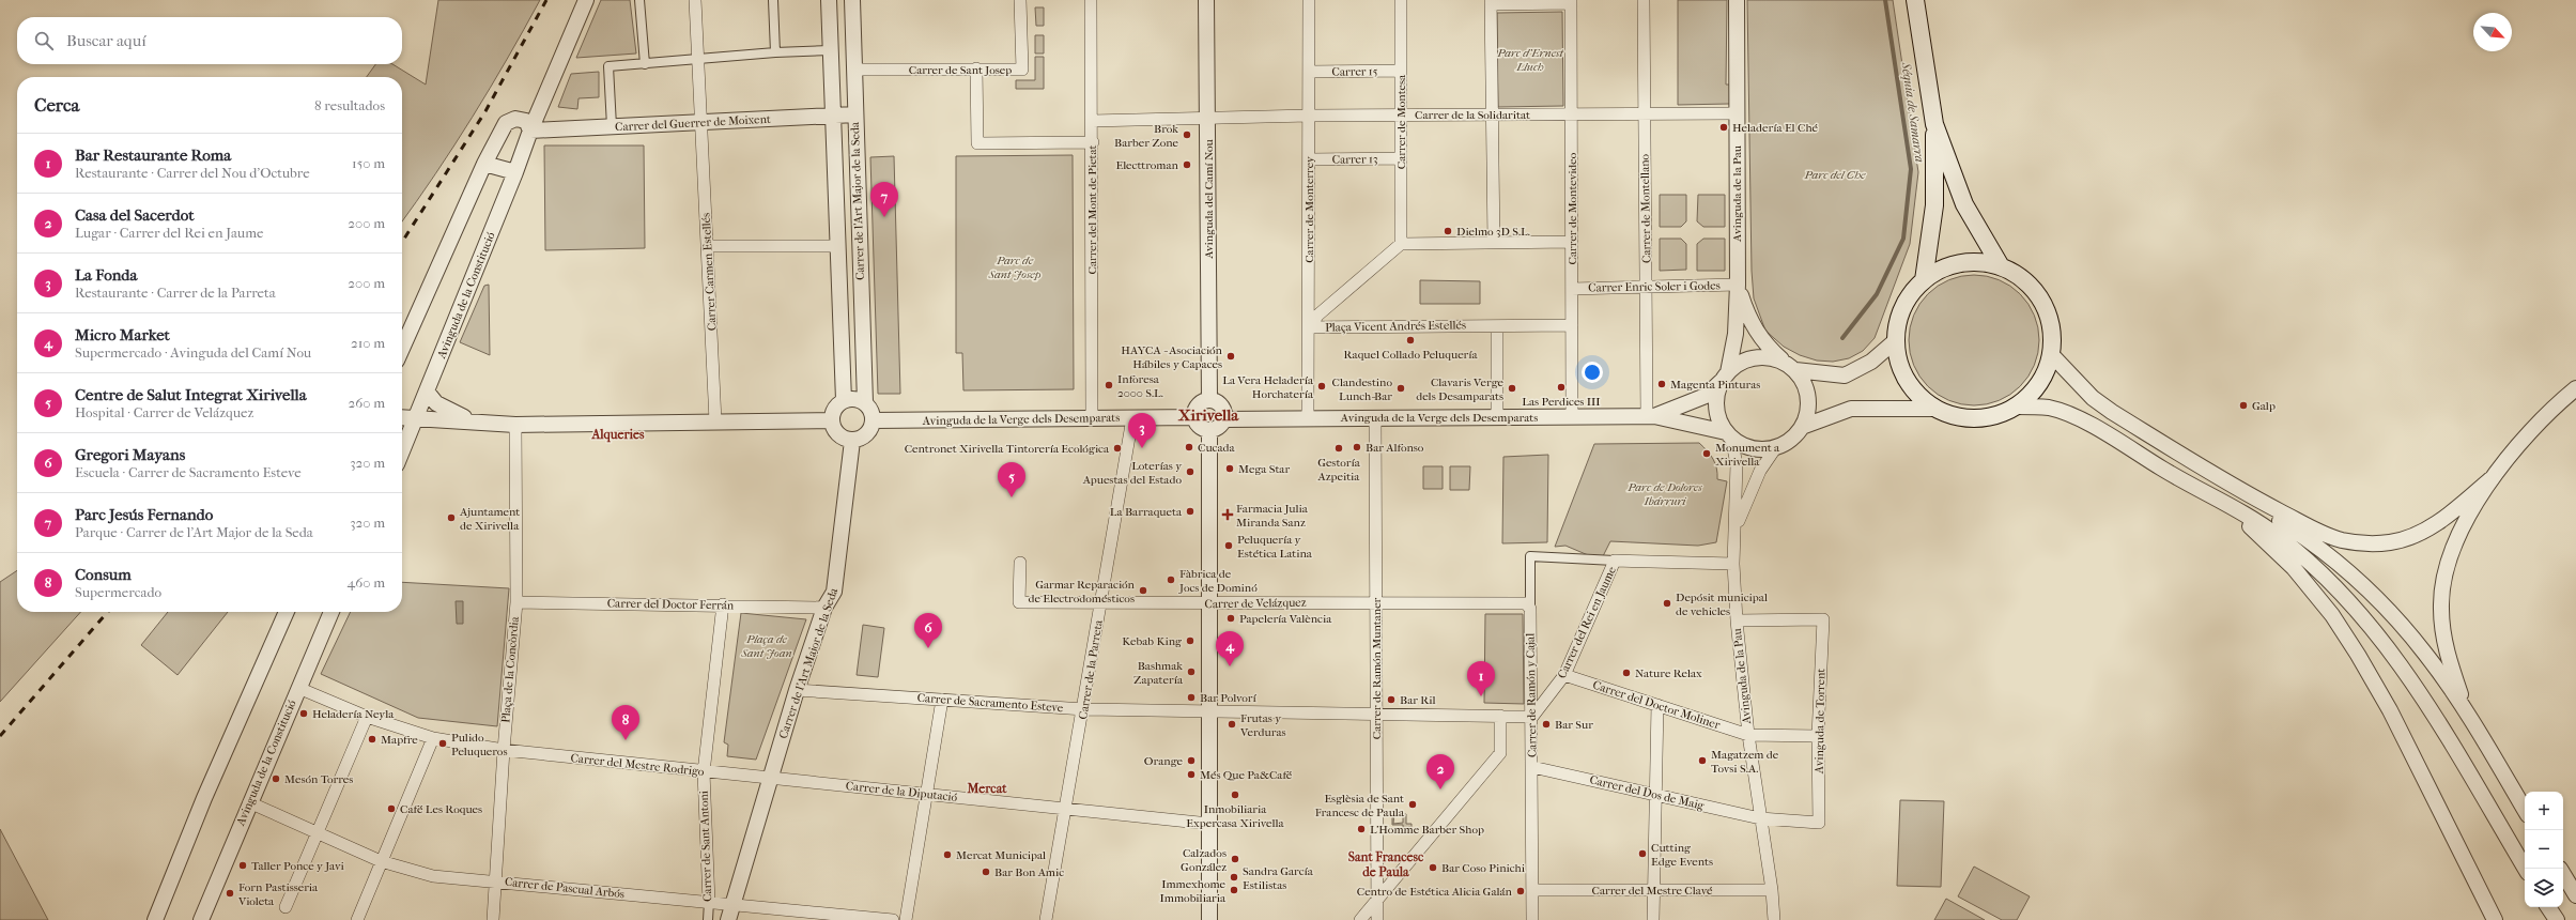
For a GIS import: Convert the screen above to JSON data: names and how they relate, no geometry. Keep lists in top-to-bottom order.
{
  "streets": {
    "street": [
      "Carrer de Sant Josep",
      "Carrer 15",
      "Carrer de la Solidaritat",
      "Carrer de Montesa",
      "Carrer del Guerrer de Moixent",
      "Carrer 13",
      "Avinguda de la Pau",
      "Avinguda del Camí Nou",
      "Carrer de l'Art Major de la Seda",
      "Carrer de Montevideo",
      "Carrer de Montellano",
      "Carrer del Mont de Pietat",
      "Carrer de Monterrey",
      "Carrer Carmen Estellés",
      "Carrer Enric Soler i Godes",
      "Avinguda de la Constitució",
      "Plaça Vicent Andrés Estellés",
      "Avinguda de la Verge dels Desemparats",
      "Carrer de Velázquez",
      "Carrer del Doctor Ferrán",
      "Carrer del Rei en Jaume",
      "Carrer de Ramón Muntaner",
      "Plaça de la Concòrdia",
      "Carrer de la Parreta",
      "Carrer de Ramón y Cajal",
      "Carrer de Sacramento Esteve",
      "Carrer del Doctor Moliner",
      "Avinguda de Torrent",
      "Carrer del Mestre Rodrigo",
      "Carrer de la Diputació",
      "Carrer del Dos de Maig",
      "Carrer de Sant Antoni",
      "Carrer de Pascual Arbós",
      "Carrer del Mestre Clavé"
    ]
  },
  "crossings": [
    ["Carrer de Sant Josep", "Carrer de l'Art Major de la Seda"],
    ["Carrer 15", "Carrer de Montesa"],
    ["Carrer 15", "Carrer de Monterrey"],
    ["Carrer de la Solidaritat", "Carrer de Montesa"],
    ["Carrer de la Solidaritat", "Avinguda de la Pau"],
    ["Carrer de la Solidaritat", "Avinguda del Camí Nou"],
    ["Carrer de la Solidaritat", "Carrer de Montevideo"],
    ["Carrer de la Solidaritat", "Carrer de Montellano"],
    ["Carrer de la Solidaritat", "Carrer del Mont de Pietat"],
    ["Carrer de la Solidaritat", "Carrer de Monterrey"],
    ["Carrer de Montesa", "Carrer 13"],
    ["Carrer de Montesa", "Plaça Vicent Andrés Estellés"],
    ["Carrer del Guerrer de Moixent", "Carrer de l'Art Major de la Seda"],
    ["Carrer del Guerrer de Moixent", "Carrer Carmen Estellés"],
    ["Carrer del Guerrer de Moixent", "Avinguda de la Constitució"],
    ["Carrer 13", "Carrer de Monterrey"],
    ["Avinguda de la Pau", "Carrer Enric Soler i Godes"],
    ["Avinguda de la Pau", "Avinguda de la Verge dels Desemparats"],
    ["Avinguda de la Pau", "Carrer del Rei en Jaume"],
    ["Avinguda de la Pau", "Carrer del Doctor Moliner"],
    ["Avinguda de la Pau", "Avinguda de Torrent"],
    ["Avinguda de la Pau", "Carrer del Dos de Maig"],
    ["Avinguda de la Pau", "Carrer del Mestre Clavé"],
    ["Avinguda del Camí Nou", "Avinguda de la Verge dels Desemparats"],
    ["Carrer de l'Art Major de la Seda", "Avinguda de la Verge dels Desemparats"],
    ["Carrer de l'Art Major de la Seda", "Carrer del Doctor Ferrán"],
    ["Carrer de l'Art Major de la Seda", "Carrer de Sacramento Esteve"],
    ["Carrer de l'Art Major de la Seda", "Carrer del Mestre Rodrigo"],
    ["Carrer de l'Art Major de la Seda", "Carrer de la Diputació"],
    ["Carrer de l'Art Major de la Seda", "Carrer de Pascual Arbós"],
    ["Carrer de Montevideo", "Carrer Enric Soler i Godes"],
    ["Carrer de Montevideo", "Plaça Vicent Andrés Estellés"],
    ["Carrer de Montevideo", "Avinguda de la Verge dels Desemparats"],
    ["Carrer de Montellano", "Carrer Enric Soler i Godes"],
    ["Carrer de Montellano", "Avinguda de la Verge dels Desemparats"],
    ["Carrer del Mont de Pietat", "Avinguda de la Verge dels Desemparats"],
    ["Carrer de Monterrey", "Plaça Vicent Andrés Estellés"],
    ["Carrer de Monterrey", "Avinguda de la Verge dels Desemparats"],
    ["Avinguda de la Constitució", "Carrer de Pascual Arbós"],
    ["Avinguda de la Verge dels Desemparats", "Carrer de Ramón Muntaner"],
    ["Avinguda de la Verge dels Desemparats", "Carrer de la Parreta"],
    ["Carrer de Velázquez", "Carrer de Ramón Muntaner"],
    ["Carrer de Velázquez", "Carrer de la Parreta"],
    ["Carrer de Velázquez", "Carrer de Ramón y Cajal"],
    ["Carrer del Doctor Ferrán", "Plaça de la Concòrdia"],
    ["Carrer del Rei en Jaume", "Carrer de Ramón y Cajal"],
    ["Carrer del Rei en Jaume", "Carrer de Sacramento Esteve"],
    ["Carrer del Rei en Jaume", "Carrer del Doctor Moliner"],
    ["Carrer de Ramón Muntaner", "Carrer de Sacramento Esteve"],
    ["Plaça de la Concòrdia", "Carrer del Mestre Rodrigo"],
    ["Plaça de la Concòrdia", "Carrer de Pascual Arbós"],
    ["Carrer de la Parreta", "Carrer de Sacramento Esteve"],
    ["Carrer de la Parreta", "Carrer de la Diputació"],
    ["Carrer de Ramón y Cajal", "Carrer de Sacramento Esteve"],
    ["Carrer de Ramón y Cajal", "Carrer del Dos de Maig"],
    ["Carrer de Ramón y Cajal", "Carrer del Mestre Clavé"],
    ["Carrer del Doctor Moliner", "Avinguda de Torrent"],
    ["Avinguda de Torrent", "Carrer del Dos de Maig"],
    ["Carrer del Mestre Rodrigo", "Carrer de la Diputació"],
    ["Carrer del Mestre Rodrigo", "Carrer de Sant Antoni"],
    ["Carrer de Sant Antoni", "Carrer de Pascual Arbós"]
  ],
  "districts": [
    "Xirivella",
    "Alqueries",
    "Mercat",
    "Sant Francesc de Paula"
  ],
  "water": ["Séquia de Samarra"],
  "parks": [
    "Parc d'Ernest Lluch",
    "Parc del Che",
    "Parc de Sant Josep",
    "Parc de Dolores Ibárruri",
    "Plaça de Sant Joan"
  ],
  "places": {
    "other": [
      "Heladería El Ché",
      "Brok Barber Zone",
      "Electtroman",
      "Dielmo 3D S.L.",
      "Raquel Collado Peluquería",
      "HAYCA - Asociación Hábiles y Capaces",
      "Magenta Pinturas",
      "Inforesa 2000 S.L.",
      "La Vera Heladería Horchatería",
      "Las Perdices III",
      "Clandestino Lunch-Bar",
      "Clavaris Verge dels Desamparats",
      "Galp",
      "Cucada",
      "Bar Alfonso",
      "Centronet Xirivella Tintorería Ecológica",
      "Gestoría Azpeitia",
      "Monument a Xirivella",
      "Mega Star",
      "Loterías y Apuestas del Estado",
      "La Barraqueta",
      "Ajuntament de Xirivella",
      "Peluquería y Estética Latina",
      "Fàbrica de Jocs de Dominó",
      "Garmar Reparación de Electrodomésticos",
      "Depósit municipal de vehicles",
      "Papelería València",
      "Kebab King",
      "Bashmak Zapatería",
      "Nature Relax",
      "Bar Polvorí",
      "Bar Ril",
      "Heladería Neyla",
      "Frutas y Verduras",
      "Bar Sur",
      "Mapfre",
      "Pulido Peluqueros",
      "Orange",
      "Magatzem de Tovsi S.A.",
      "Més Que Pa&Café",
      "Mesón Torres",
      "Inmobiliaria Expercasa Xirivella",
      "Esglèsia de Sant Francesc de Paula",
      "Café Les Roques",
      "L'Homme Barber Shop",
      "Cutting Edge Events",
      "Mercat Municipal",
      "Calzados González",
      "Taller Ponce y Javi",
      "Bar Coso Pinichi",
      "Bar Bon Amic",
      "Sandra García Estilistas",
      "Immexhome Immobiliaria",
      "Centro de Estética Alicia Galán",
      "Forn Pastisseria Violeta"
    ],
    "health": ["Farmacia Julia Miranda Sanz"]
  },
  "north": "bottom right",
  "page": {
    "search": "Buscar aquí",
    "heading": ["Cerca", "8 resultados"],
    "list": [
      {
        "mark": "1",
        "name": "Bar Restaurante Roma",
        "note": "Restaurante · Carrer del Nou d'Octubre",
        "value": "150 m"
      },
      {
        "mark": "2",
        "name": "Casa del Sacerdot",
        "note": "Lugar · Carrer del Rei en Jaume",
        "value": "200 m"
      },
      {
        "mark": "3",
        "name": "La Fonda",
        "note": "Restaurante · Carrer de la Parreta",
        "value": "200 m"
      },
      {
        "mark": "4",
        "name": "Micro Market",
        "note": "Supermercado · Avinguda del Camí Nou",
        "value": "210 m"
      },
      {
        "mark": "5",
        "name": "Centre de Salut Integrat Xirivella",
        "note": "Hospital · Carrer de Velázquez",
        "value": "260 m"
      },
      {
        "mark": "6",
        "name": "Gregori Mayans",
        "note": "Escuela · Carrer de Sacramento Esteve",
        "value": "320 m"
      },
      {
        "mark": "7",
        "name": "Parc Jesús Fernando",
        "note": "Parque · Carrer de l'Art Major de la Seda",
        "value": "320 m"
      },
      {
        "mark": "8",
        "name": "Consum",
        "note": "Supermercado",
        "value": "460 m"
      }
    ],
    "pins": [
      "7",
      "3",
      "5",
      "6",
      "4",
      "1",
      "8",
      "2"
    ],
    "map_buttons": ["+", "−"]
  }
}
